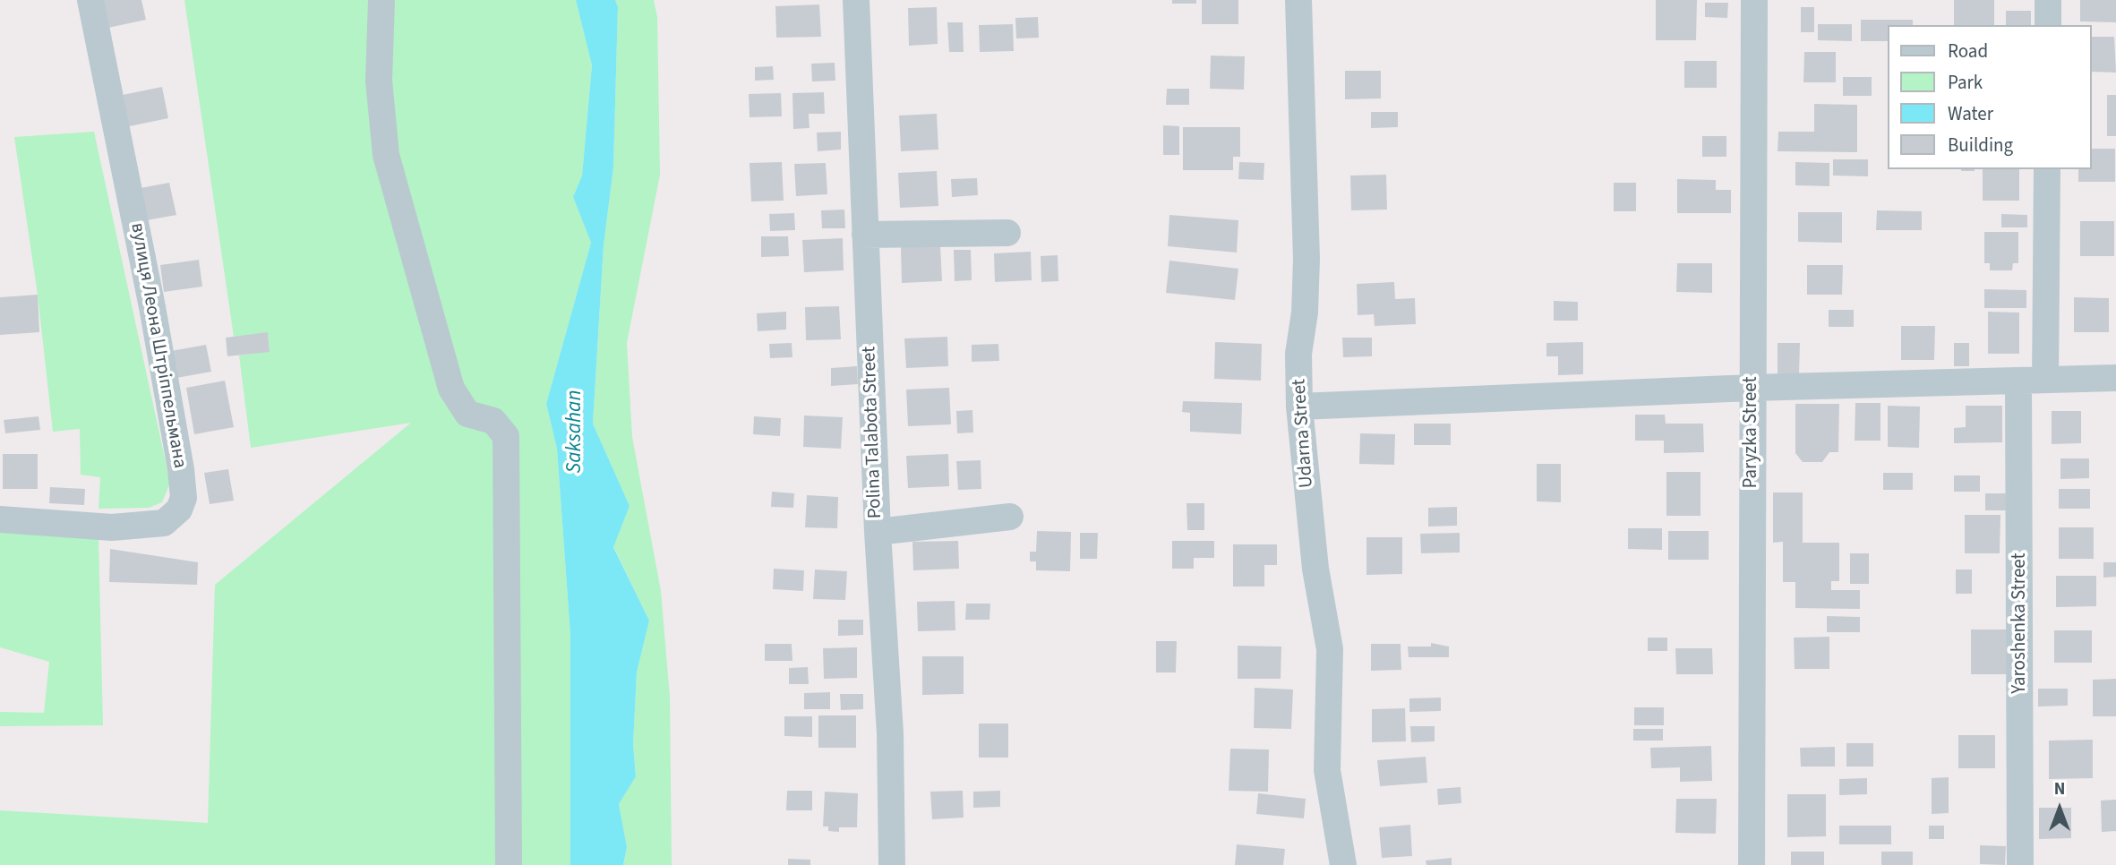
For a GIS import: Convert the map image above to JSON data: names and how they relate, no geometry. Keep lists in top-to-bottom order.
{
  "streets": {
    "street": [
      "вулиця Леона Штріппельмана",
      "Polina Talabota Street",
      "Paryzka Street",
      "Udarna Street",
      "Yaroshenka Street"
    ]
  },
  "water": ["Saksahan"],
  "legend": [
    "Road",
    "Park",
    "Water",
    "Building"
  ],
  "north": "top"
}
